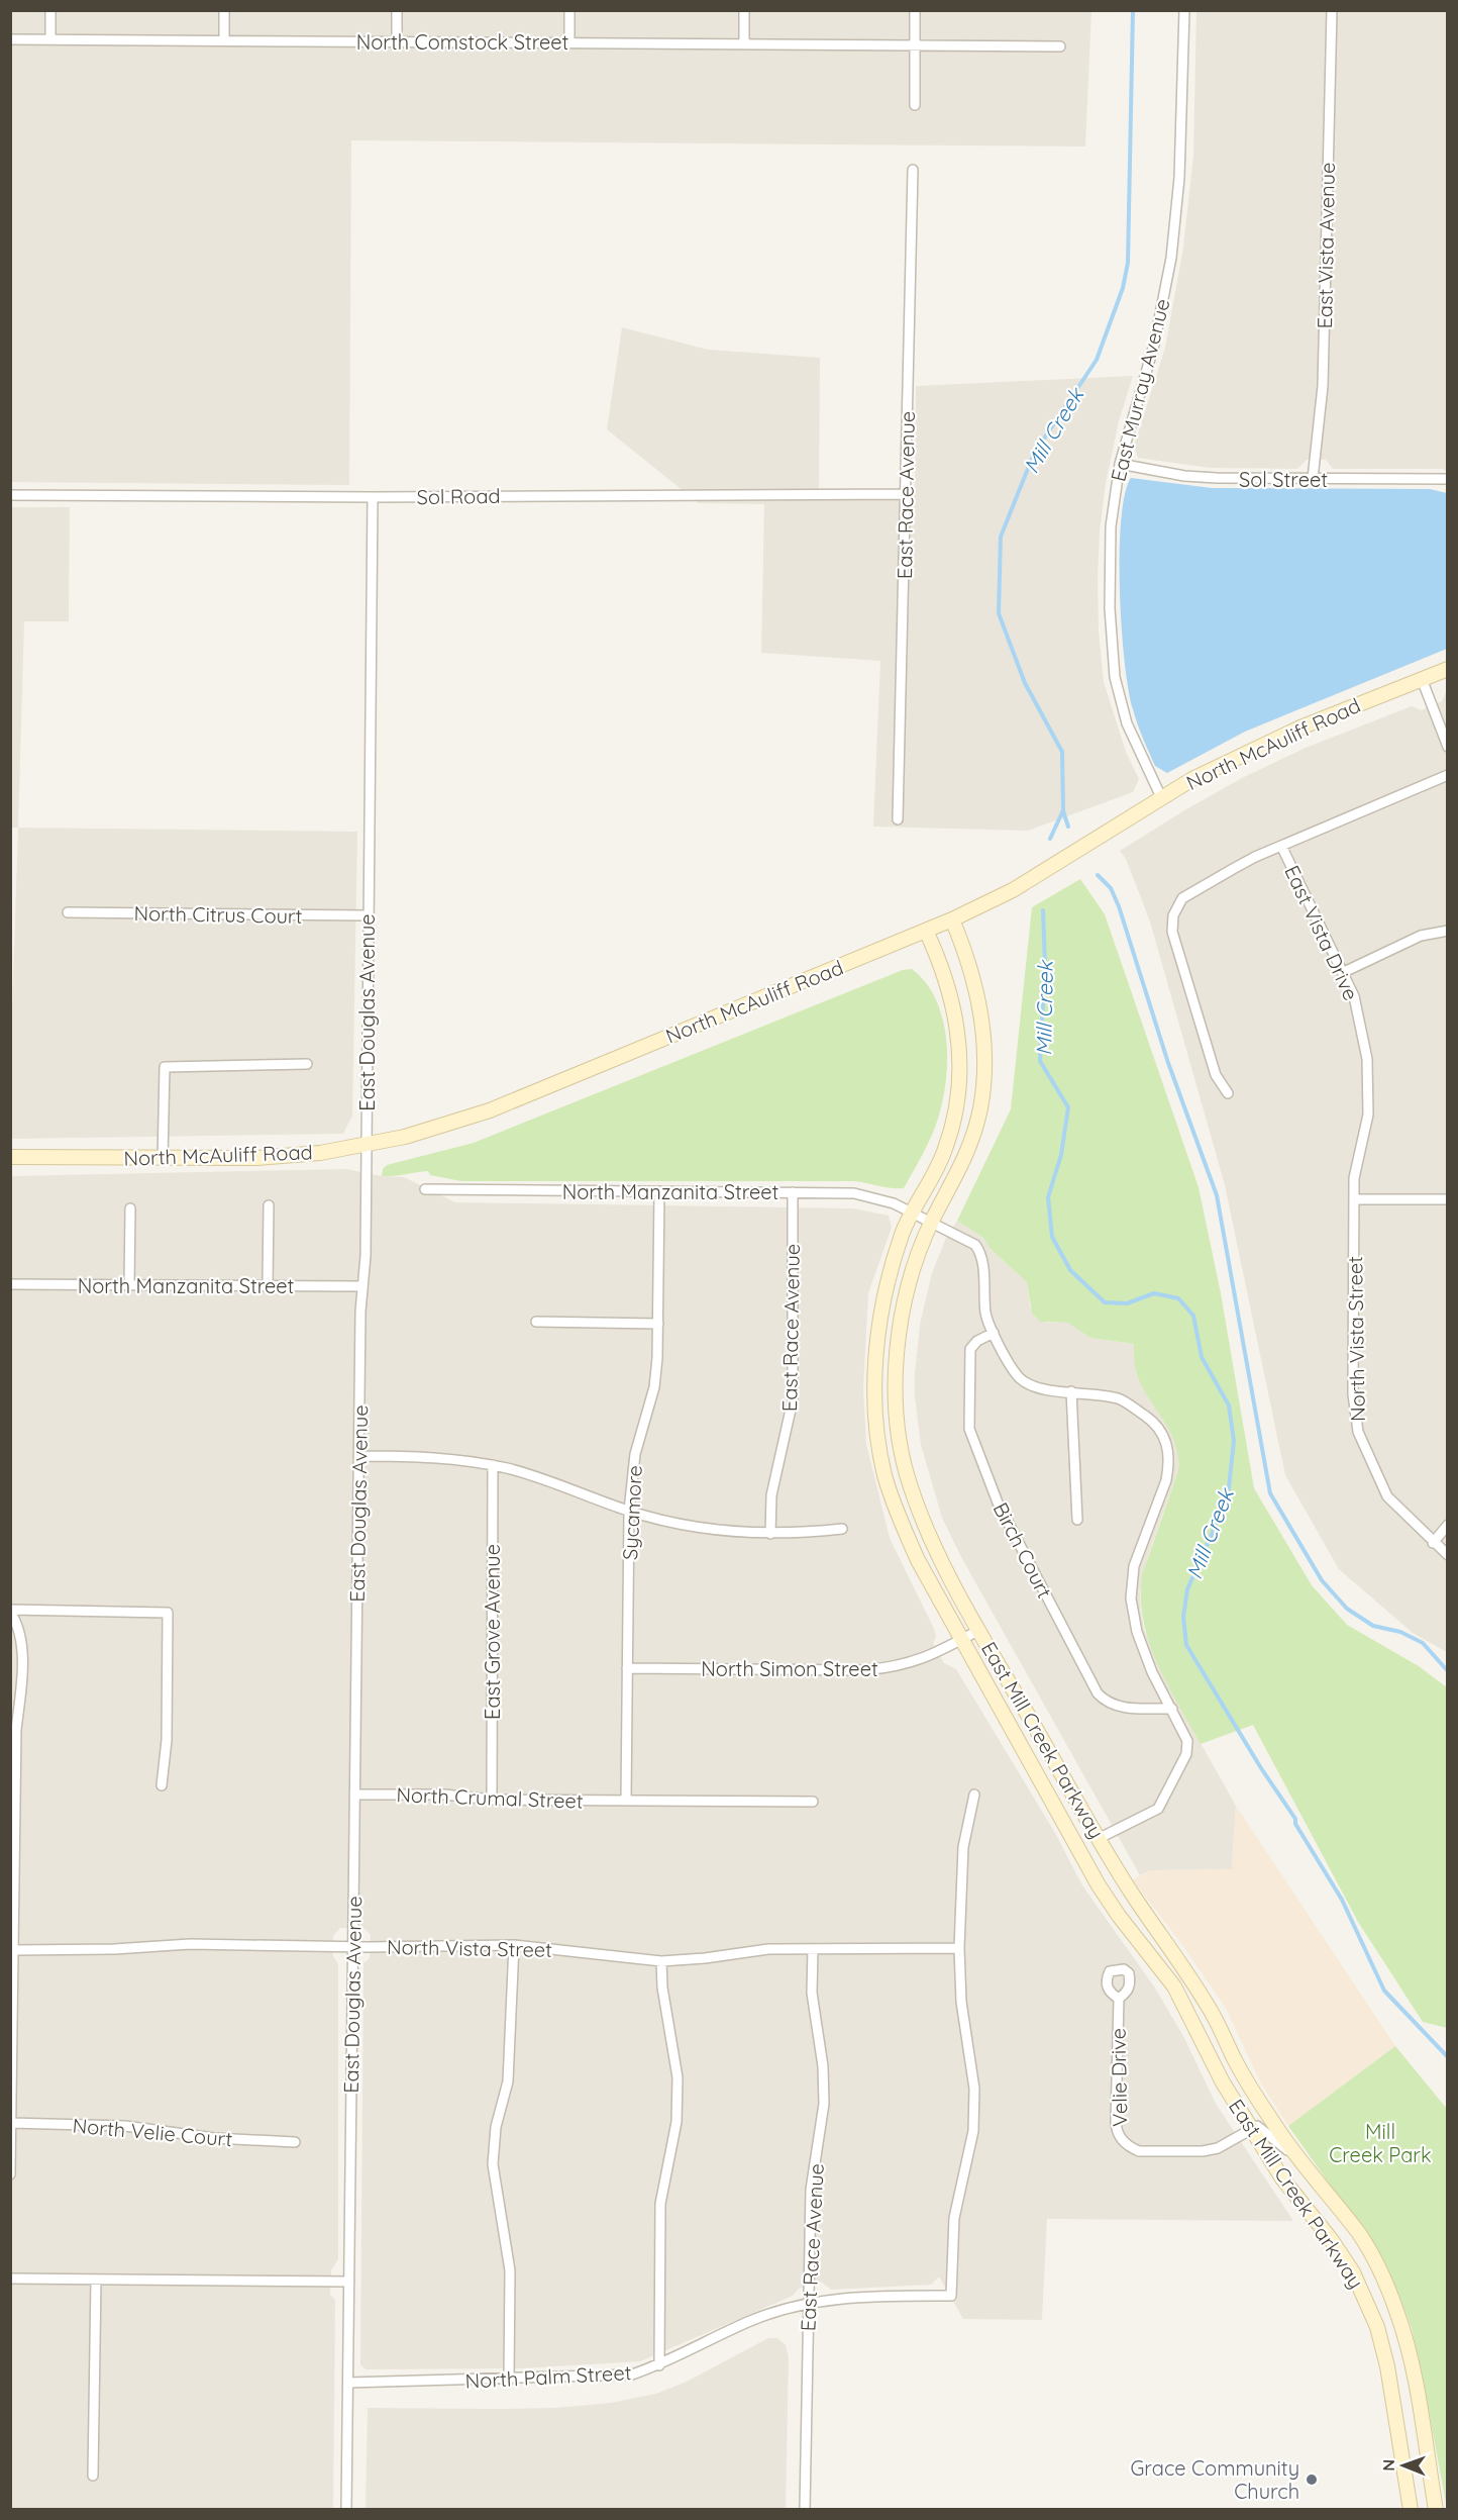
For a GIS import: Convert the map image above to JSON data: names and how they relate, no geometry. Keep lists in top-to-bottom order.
{
  "streets": {
    "street": [
      "North Comstock Street",
      "East Vista Avenue",
      "East Murray Avenue",
      "Sol Street",
      "East Race Avenue",
      "Sol Road",
      "North McAuliff Road",
      "North Citrus Court",
      "East Vista Drive",
      "East Douglas Avenue",
      "North Manzanita Street",
      "North Vista Street",
      "Sycamore",
      "Birch Court",
      "East Grove Avenue",
      "North Simon Street",
      "East Mill Creek Parkway",
      "North Crumal Street",
      "Velie Drive",
      "North Velie Court",
      "North Palm Street"
    ]
  },
  "crossings": [
    ["East Vista Avenue", "Sol Street"],
    ["East Murray Avenue", "Sol Street"],
    ["East Murray Avenue", "North McAuliff Road"],
    ["East Race Avenue", "Sol Road"],
    ["East Race Avenue", "North Manzanita Street"],
    ["East Race Avenue", "North Vista Street"],
    ["East Race Avenue", "North Palm Street"],
    ["Sol Road", "East Douglas Avenue"],
    ["North McAuliff Road", "East Douglas Avenue"],
    ["North McAuliff Road", "East Mill Creek Parkway"],
    ["North Citrus Court", "East Douglas Avenue"],
    ["East Vista Drive", "North Vista Street"],
    ["East Douglas Avenue", "North Manzanita Street"],
    ["East Douglas Avenue", "North Vista Street"],
    ["East Douglas Avenue", "North Crumal Street"],
    ["East Douglas Avenue", "North Palm Street"],
    ["North Manzanita Street", "Sycamore"],
    ["North Manzanita Street", "Birch Court"],
    ["North Manzanita Street", "East Mill Creek Parkway"],
    ["North Vista Street", "North Palm Street"],
    ["Sycamore", "North Simon Street"],
    ["Sycamore", "North Crumal Street"],
    ["East Grove Avenue", "North Crumal Street"],
    ["North Simon Street", "East Mill Creek Parkway"],
    ["East Mill Creek Parkway", "Velie Drive"]
  ],
  "water": ["Mill Creek"],
  "parks": ["Mill Creek Park"],
  "places": ["Grace Community Church"],
  "north": "left"
}
